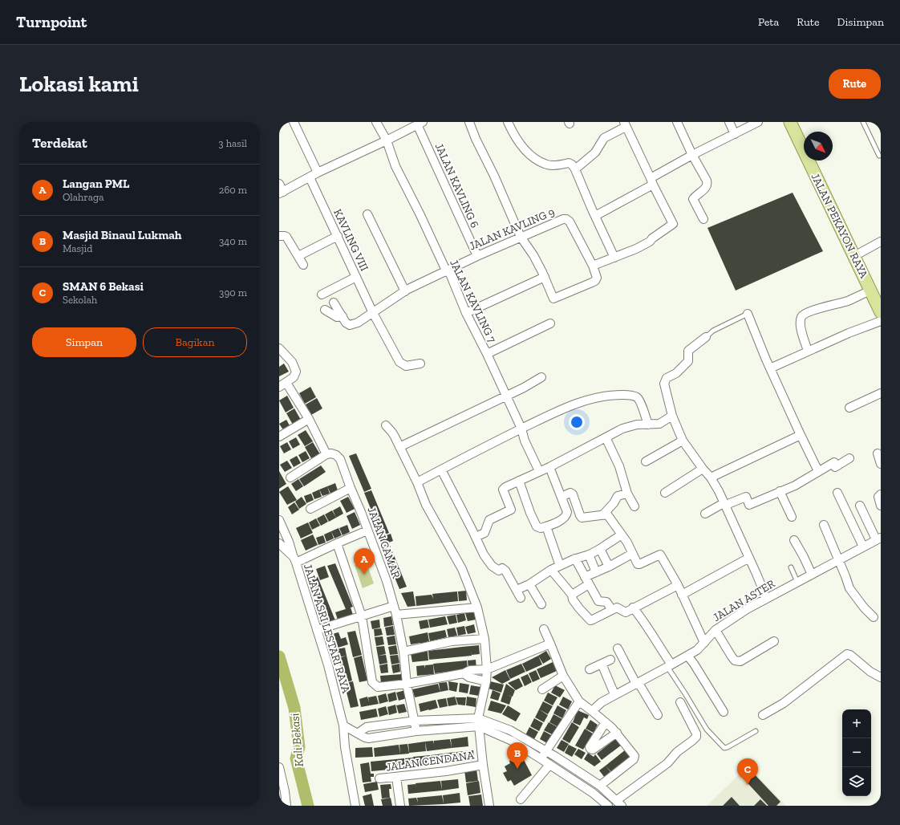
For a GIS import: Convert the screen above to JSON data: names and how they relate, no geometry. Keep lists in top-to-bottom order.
{
  "streets": {
    "main road": ["JALAN PEKAYON RAYA"],
    "street": [
      "JALAN KAVLING 6",
      "JALAN KAVLING 9",
      "KAVLING VIII",
      "JALAN KAVLING 7",
      "JALAN CAMAR",
      "JALAN ASTER",
      "JALAN ASRI LESTARI RAYA",
      "JALAN CENDANA"
    ]
  },
  "crossings": [
    ["JALAN KAVLING 6", "JALAN KAVLING 9"],
    ["JALAN KAVLING 9", "KAVLING VIII"],
    ["JALAN KAVLING 9", "JALAN KAVLING 7"]
  ],
  "water": ["Kali Bekasi"],
  "north": "bottom right",
  "page": {
    "header": "Turnpoint",
    "nav": ["Peta", "Rute", "Disimpan"],
    "buttons": [
      "Rute",
      ["Simpan", "Bagikan"]
    ],
    "title": "Lokasi kami",
    "heading": ["Terdekat", "3 hasil"],
    "list": [
      {
        "mark": "A",
        "name": "Langan PML",
        "note": "Olahraga",
        "value": "260 m"
      },
      {
        "mark": "B",
        "name": "Masjid Binaul Lukmah",
        "note": "Masjid",
        "value": "340 m"
      },
      {
        "mark": "C",
        "name": "SMAN 6 Bekasi",
        "note": "Sekolah",
        "value": "390 m"
      }
    ],
    "pins": ["A", "B", "C"],
    "map_buttons": ["+", "−"]
  }
}
